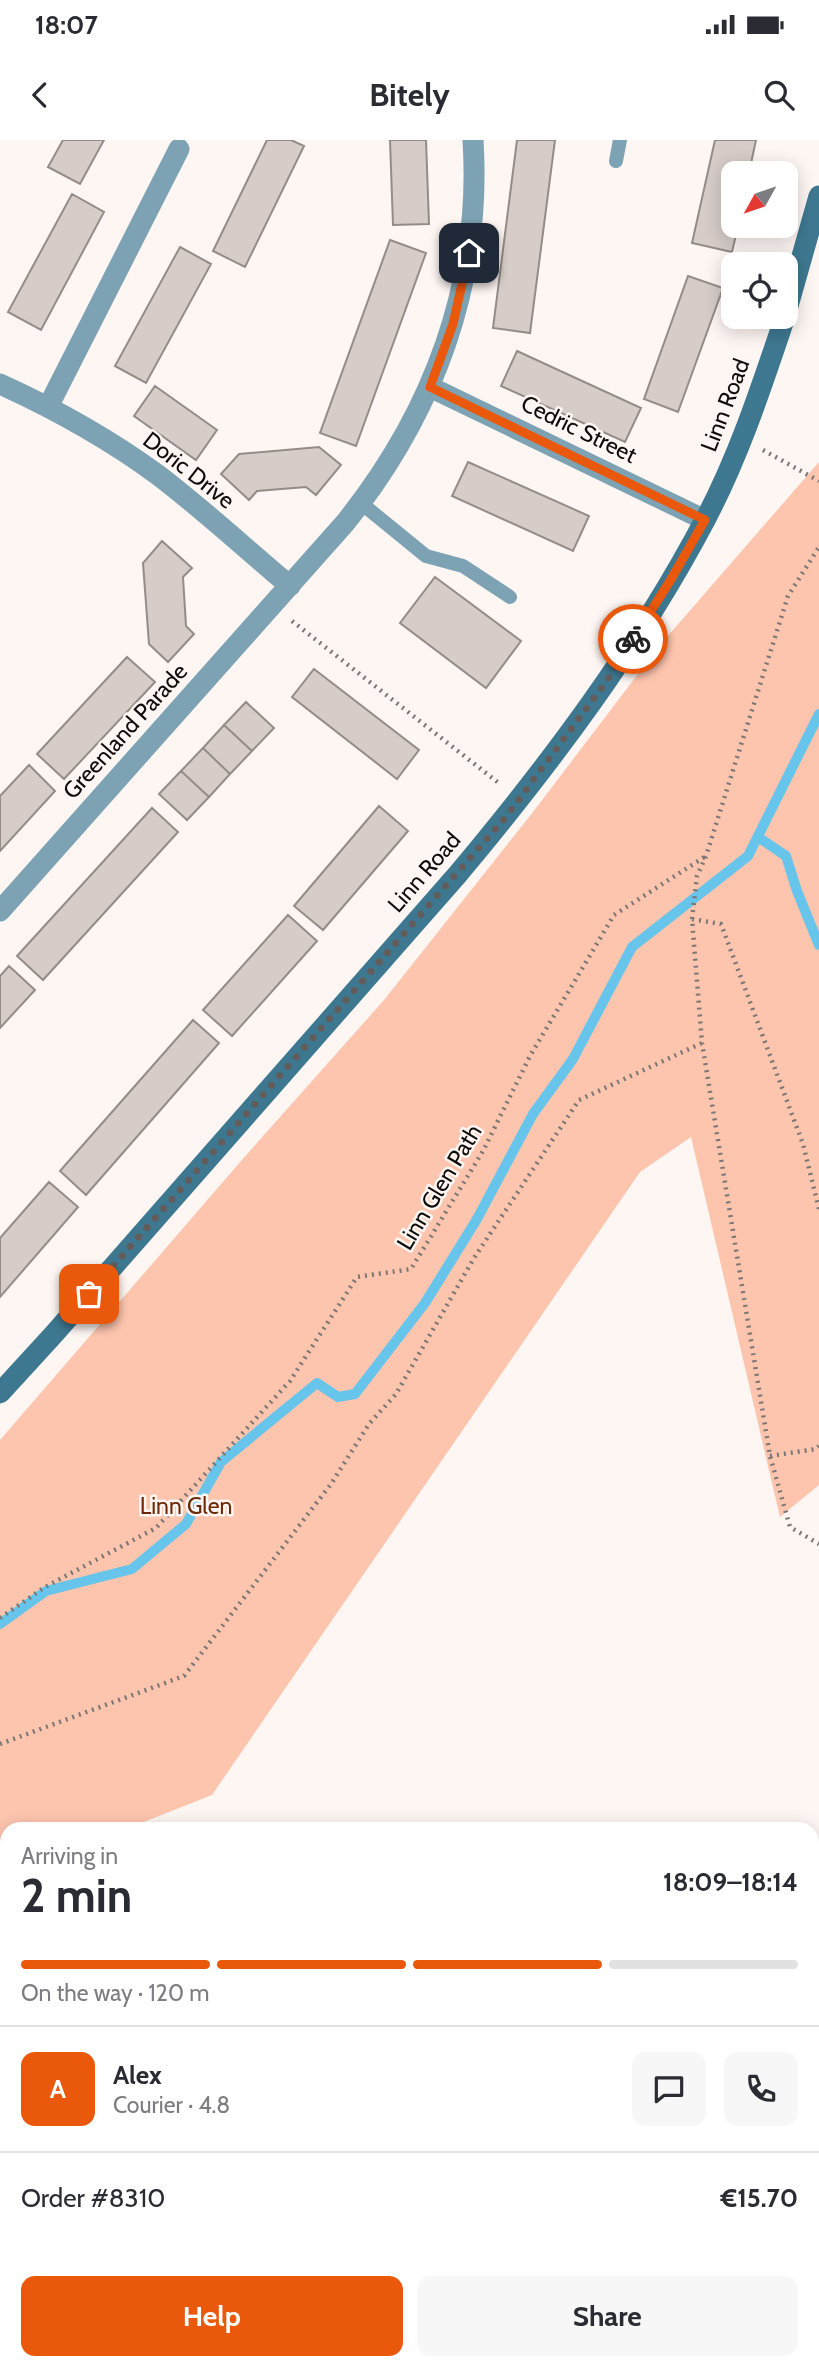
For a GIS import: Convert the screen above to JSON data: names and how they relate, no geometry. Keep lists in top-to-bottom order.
{
  "streets": {
    "street": [
      "Linn Road",
      "Cedric Street",
      "Doric Drive",
      "Greenland Parade"
    ],
    "path": ["Linn Glen Path"]
  },
  "crossings": [
    ["Linn Road", "Cedric Street"],
    ["Cedric Street", "Greenland Parade"],
    ["Doric Drive", "Greenland Parade"]
  ],
  "parks": ["Linn Glen"],
  "north": "bottom left",
  "page": {
    "status": "18:07",
    "header": "Bitely",
    "heading": ["2 min", "Arriving in", "18:09–18:14"],
    "panel": [
      "Alex",
      "Courier · 4.8",
      "Order #8310",
      "€15.70"
    ],
    "bar": "On the way · 120 m",
    "round": "A",
    "buttons": ["Help", "Share"]
  }
}
